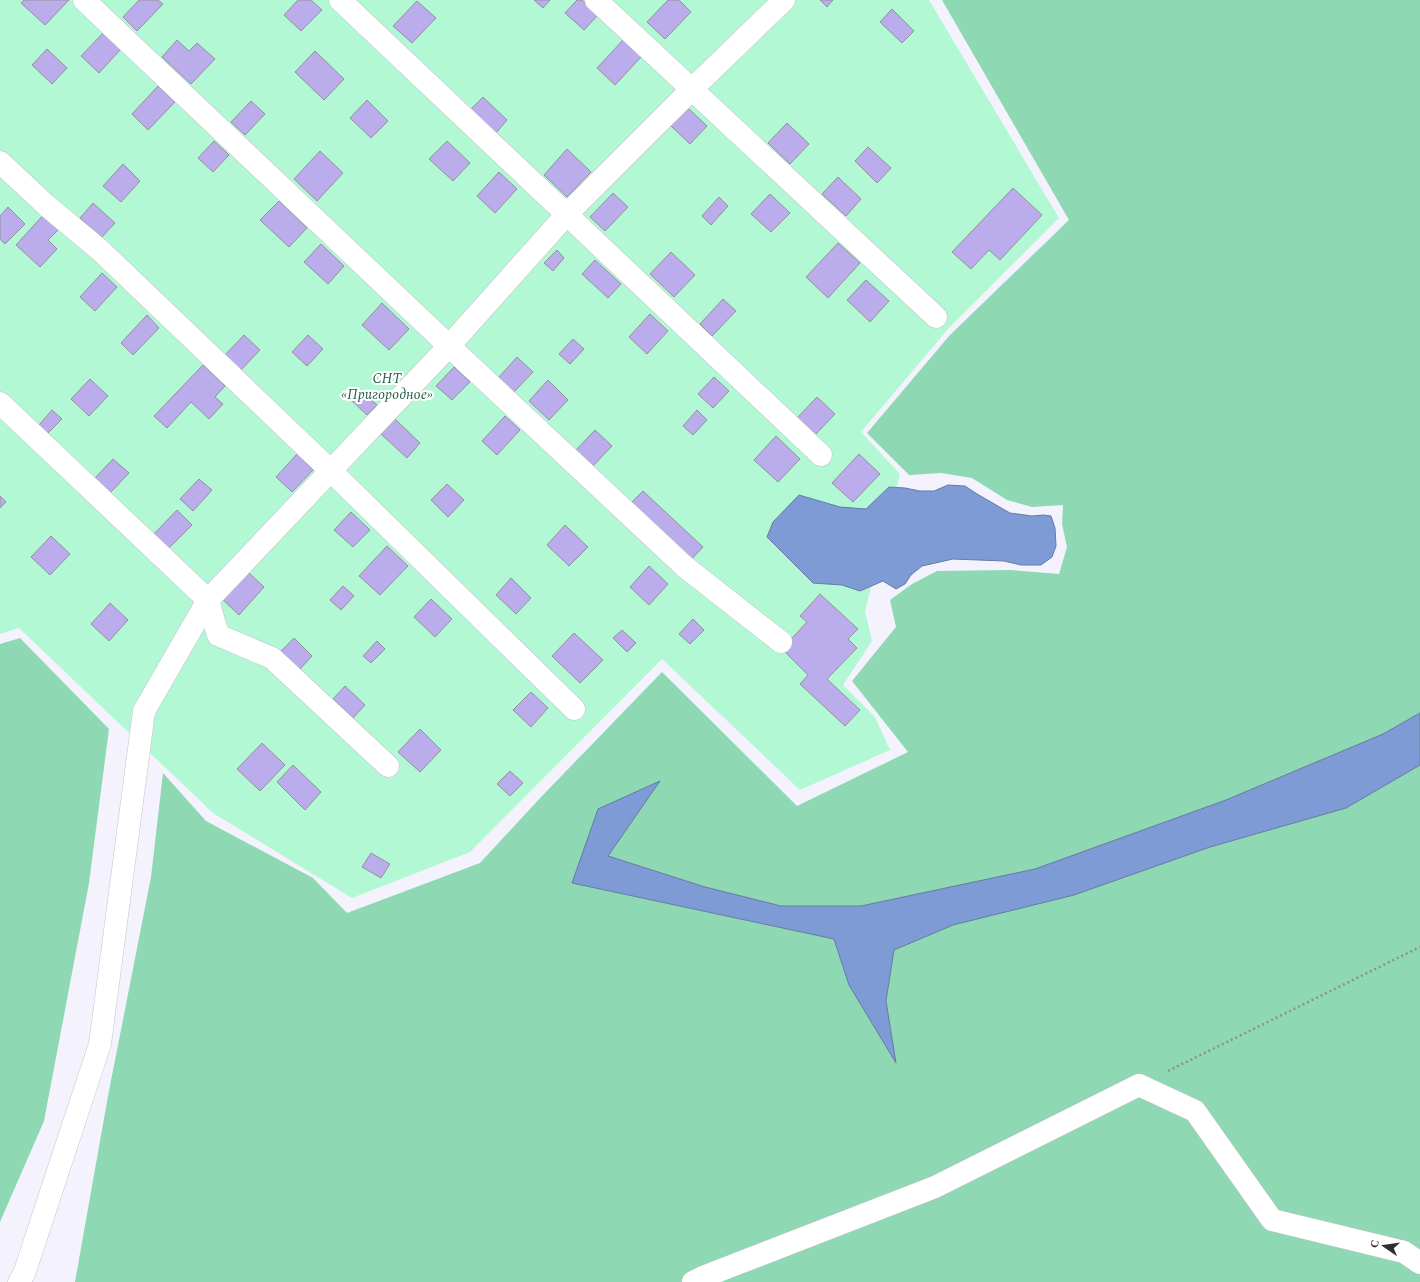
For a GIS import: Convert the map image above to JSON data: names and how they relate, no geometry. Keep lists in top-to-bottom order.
{
  "parks": ["СНТ «Пригородное»"],
  "north": "left"
}
